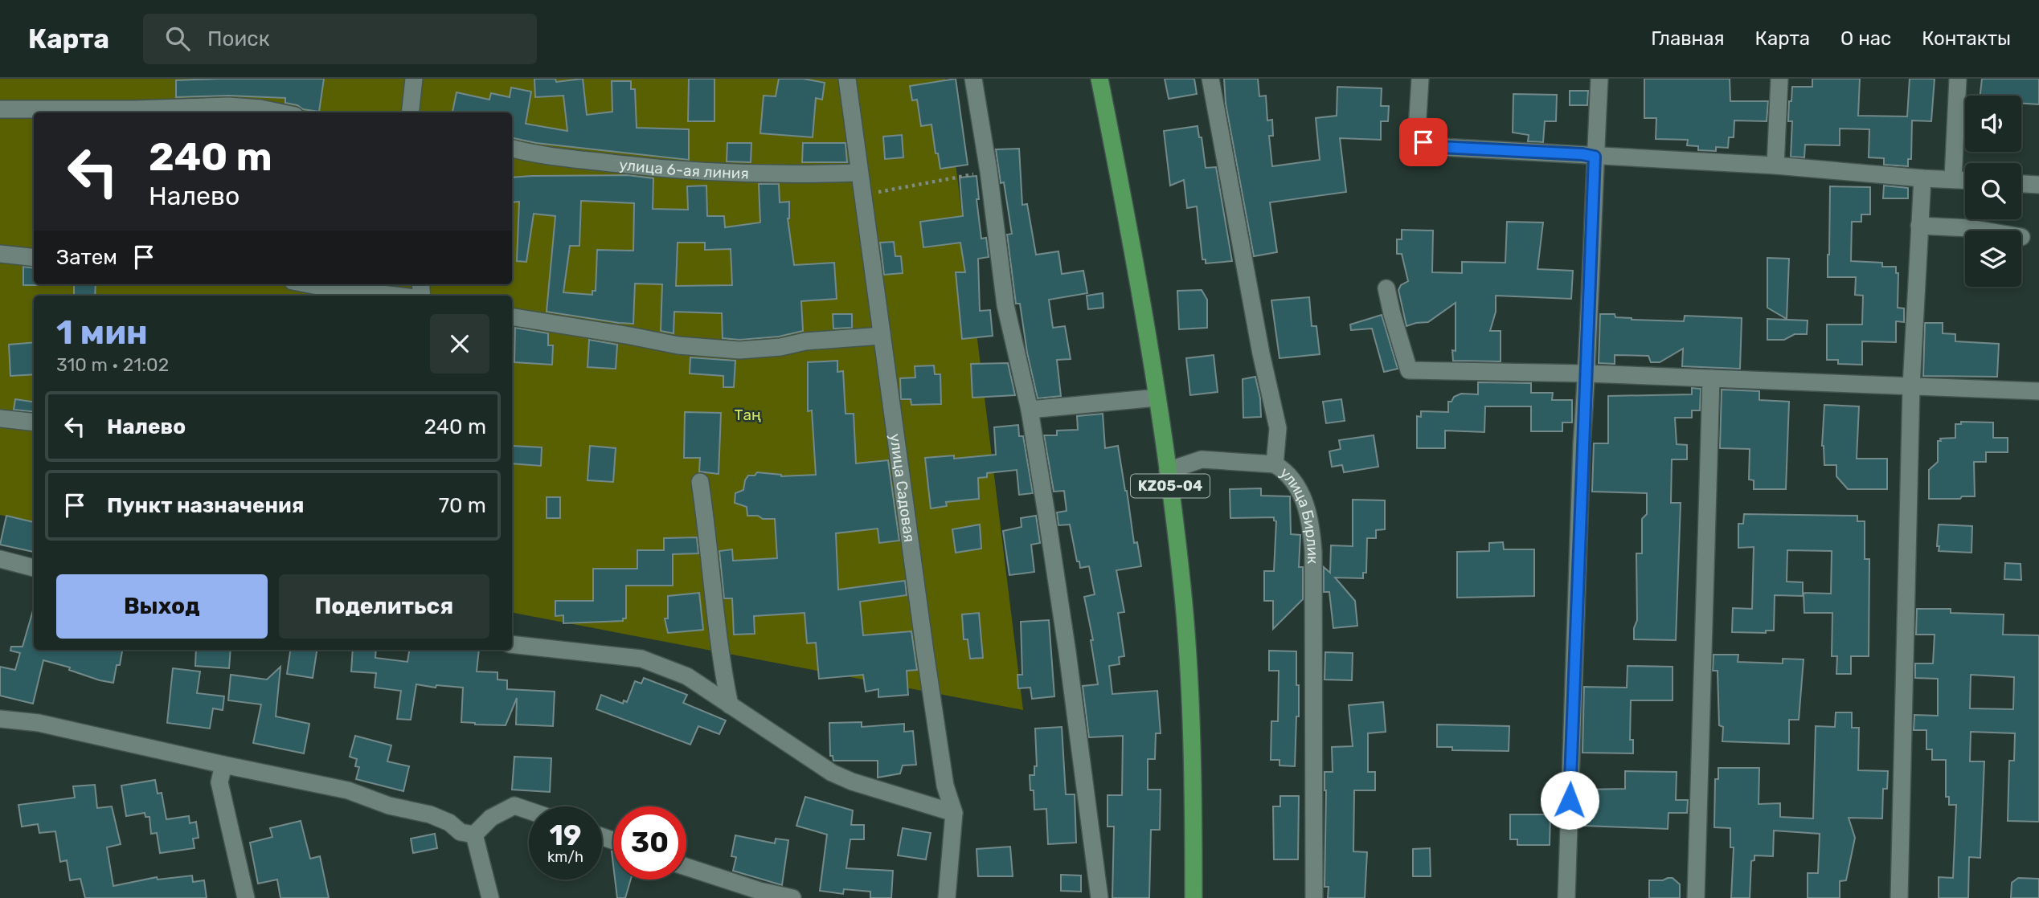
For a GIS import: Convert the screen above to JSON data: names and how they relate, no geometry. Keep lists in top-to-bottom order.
{
  "streets": {
    "main road": ["KZ05-04"],
    "street": ["улица 6-ая линия", "улица Садовая", "улица Бирлик"]
  },
  "crossings": [
    ["улица 6-ая линия", "улица Садовая"]
  ],
  "parks": ["Таң"],
  "page": {
    "header": "Карта",
    "search": "Поиск",
    "nav": [
      "Главная",
      "Карта",
      "О нас",
      "Контакты"
    ],
    "turn": ["240 m", "Налево"],
    "then": "Затем",
    "heading": ["1 мин", "310 m · 21:02"],
    "list": [
      {
        "name": "Налево",
        "value": "240 m"
      },
      {
        "name": "Пункт назначения",
        "value": "70 m"
      }
    ],
    "buttons": ["Выход", "Поделиться"],
    "speed": "19 km/h",
    "limit": "30"
  }
}
